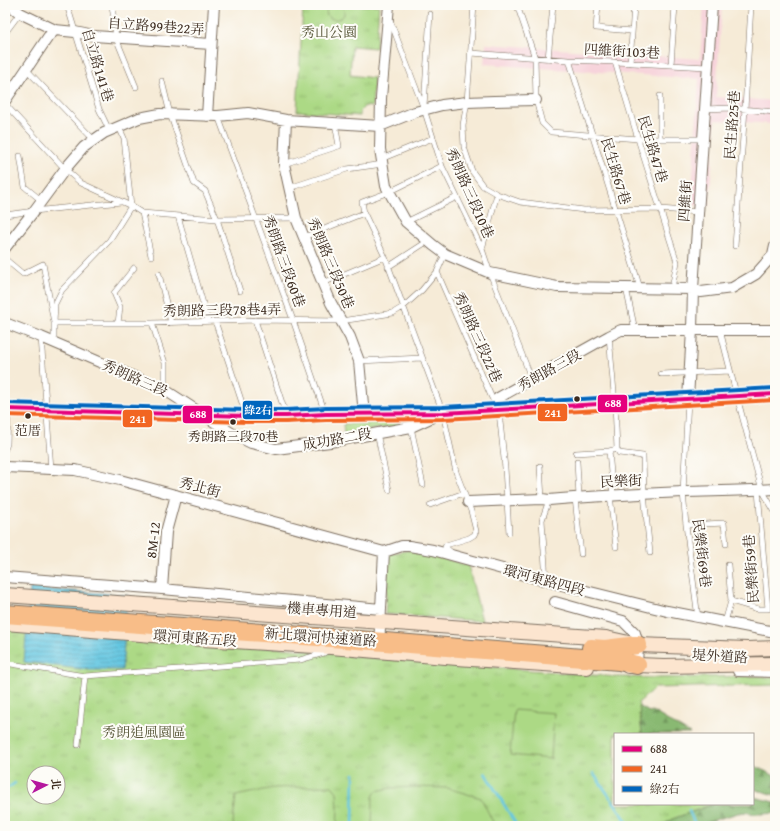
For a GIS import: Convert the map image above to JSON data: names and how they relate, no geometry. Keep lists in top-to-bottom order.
{
  "streets": {
    "highway": ["新北環河快速道路"],
    "street": [
      "自立路99巷22弄",
      "四維街",
      "秀朗路三段50巷",
      "秀朗路三段",
      "成功路二段",
      "民樂街",
      "秀北街",
      "8M-12",
      "環河東路四段",
      "機車專用道",
      "環河東路五段",
      "堤外道路"
    ],
    "lane": [
      "四維街103巷",
      "自立路141巷",
      "民生路25巷",
      "民生路47巷",
      "民生路67巷",
      "秀朗路三段10巷",
      "秀朗路三段60巷",
      "秀朗路三段78巷4弄",
      "秀朗路三段22巷",
      "民樂街69巷",
      "民樂街59巷"
    ]
  },
  "crossings": [
    ["自立路99巷22弄", "自立路141巷"],
    ["四維街103巷", "民生路47巷"],
    ["四維街103巷", "民生路67巷"],
    ["四維街103巷", "四維街"],
    ["秀朗路三段10巷", "秀朗路三段"],
    ["四維街", "秀朗路三段"],
    ["四維街", "民樂街69巷"],
    ["秀朗路三段60巷", "秀朗路三段78巷4弄"],
    ["秀朗路三段50巷", "秀朗路三段78巷4弄"],
    ["秀朗路三段22巷", "秀朗路三段"],
    ["秀朗路三段", "成功路二段"],
    ["民樂街", "民樂街69巷"],
    ["民樂街", "民樂街59巷"],
    ["秀北街", "8M-12"],
    ["秀北街", "環河東路四段"],
    ["民樂街69巷", "環河東路四段"],
    ["環河東路四段", "新北環河快速道路"],
    ["機車專用道", "新北環河快速道路"],
    ["機車專用道", "環河東路五段"],
    ["新北環河快速道路", "環河東路五段"]
  ],
  "parks": ["秀山公園", "秀朗追風園區"],
  "places": ["范厝", "秀朗路三段70巷"],
  "lines": ["transit line 綠2右", "transit line 688", "transit line 241"],
  "legend": ["688", "241", "綠2右"],
  "north": "right"
}
